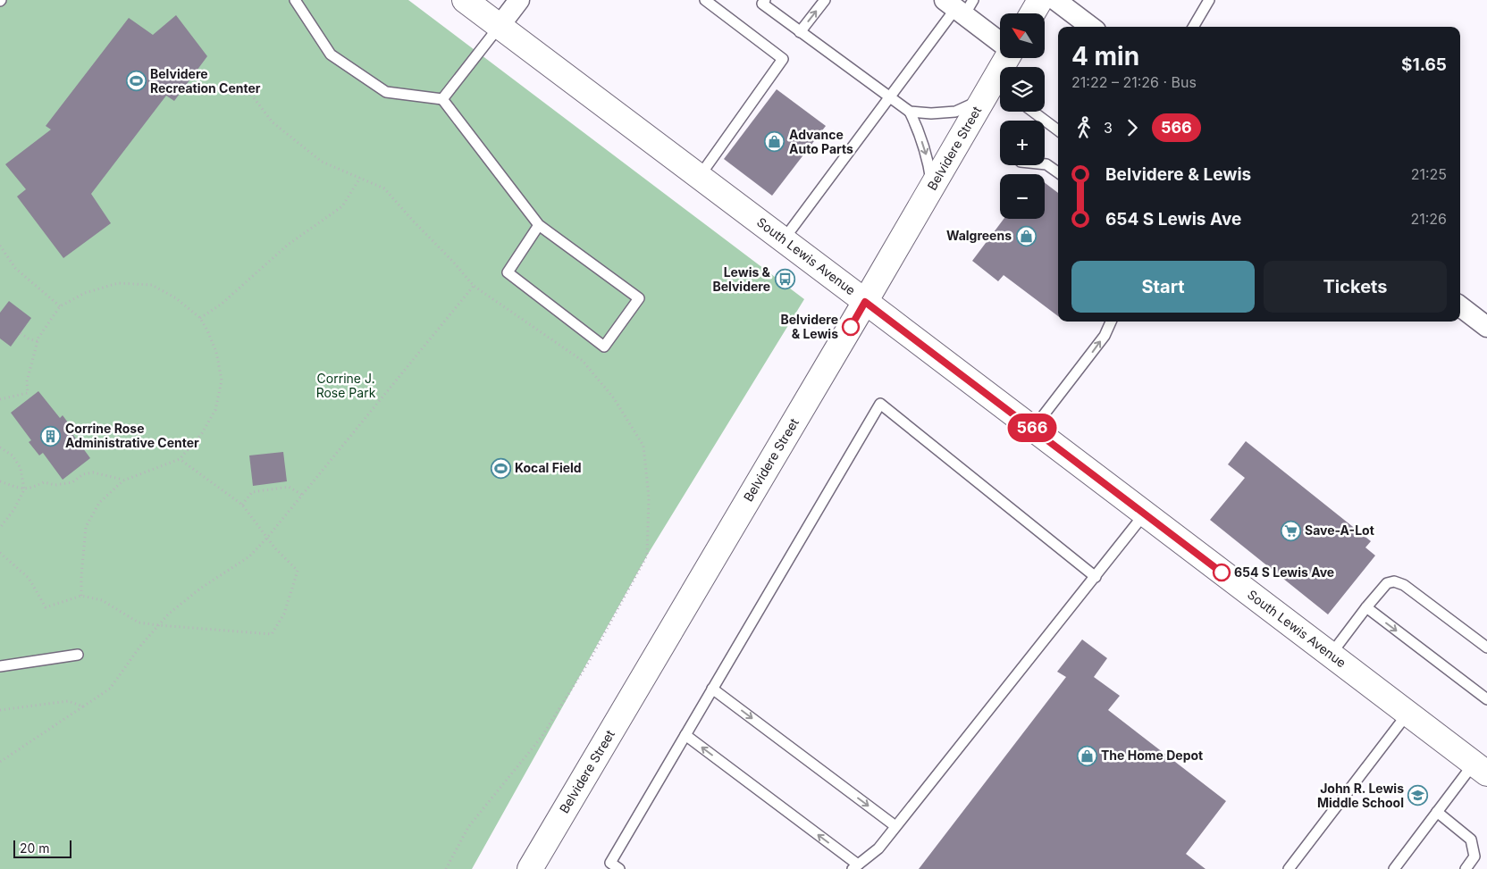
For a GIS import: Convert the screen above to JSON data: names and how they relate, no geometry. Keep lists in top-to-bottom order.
{
  "streets": {
    "main road": ["Belvidere Street", "South Lewis Avenue"]
  },
  "crossings": [
    ["Belvidere Street", "South Lewis Avenue"]
  ],
  "parks": ["Corrine J. Rose Park"],
  "places": {
    "sports": ["Belvidere Recreation Center", "Kocal Field"],
    "shop": ["Advance Auto Parts", "Walgreens", "The Home Depot"],
    "bus stop": ["Lewis & Belvidere"],
    "other": ["Belvidere & Lewis", "654 S Lewis Ave"],
    "building": ["Corrine Rose Administrative Center"],
    "supermarket": ["Save-A-Lot"],
    "school or university": ["John R. Lewis Middle School"]
  },
  "lines": ["bus line 566"],
  "scale_bar": "20 m",
  "north": "top left",
  "page": {
    "on_map": "566",
    "map_buttons": ["+", "−"],
    "heading": ["4 min", "21:22 – 21:26 · Bus", "$1.65"],
    "legs": ["3", "566"],
    "list": [
      {
        "name": "Belvidere & Lewis",
        "value": "21:25"
      },
      {
        "name": "654 S Lewis Ave",
        "value": "21:26"
      }
    ],
    "buttons": ["Start", "Tickets"],
    "scale": "20 m"
  }
}
